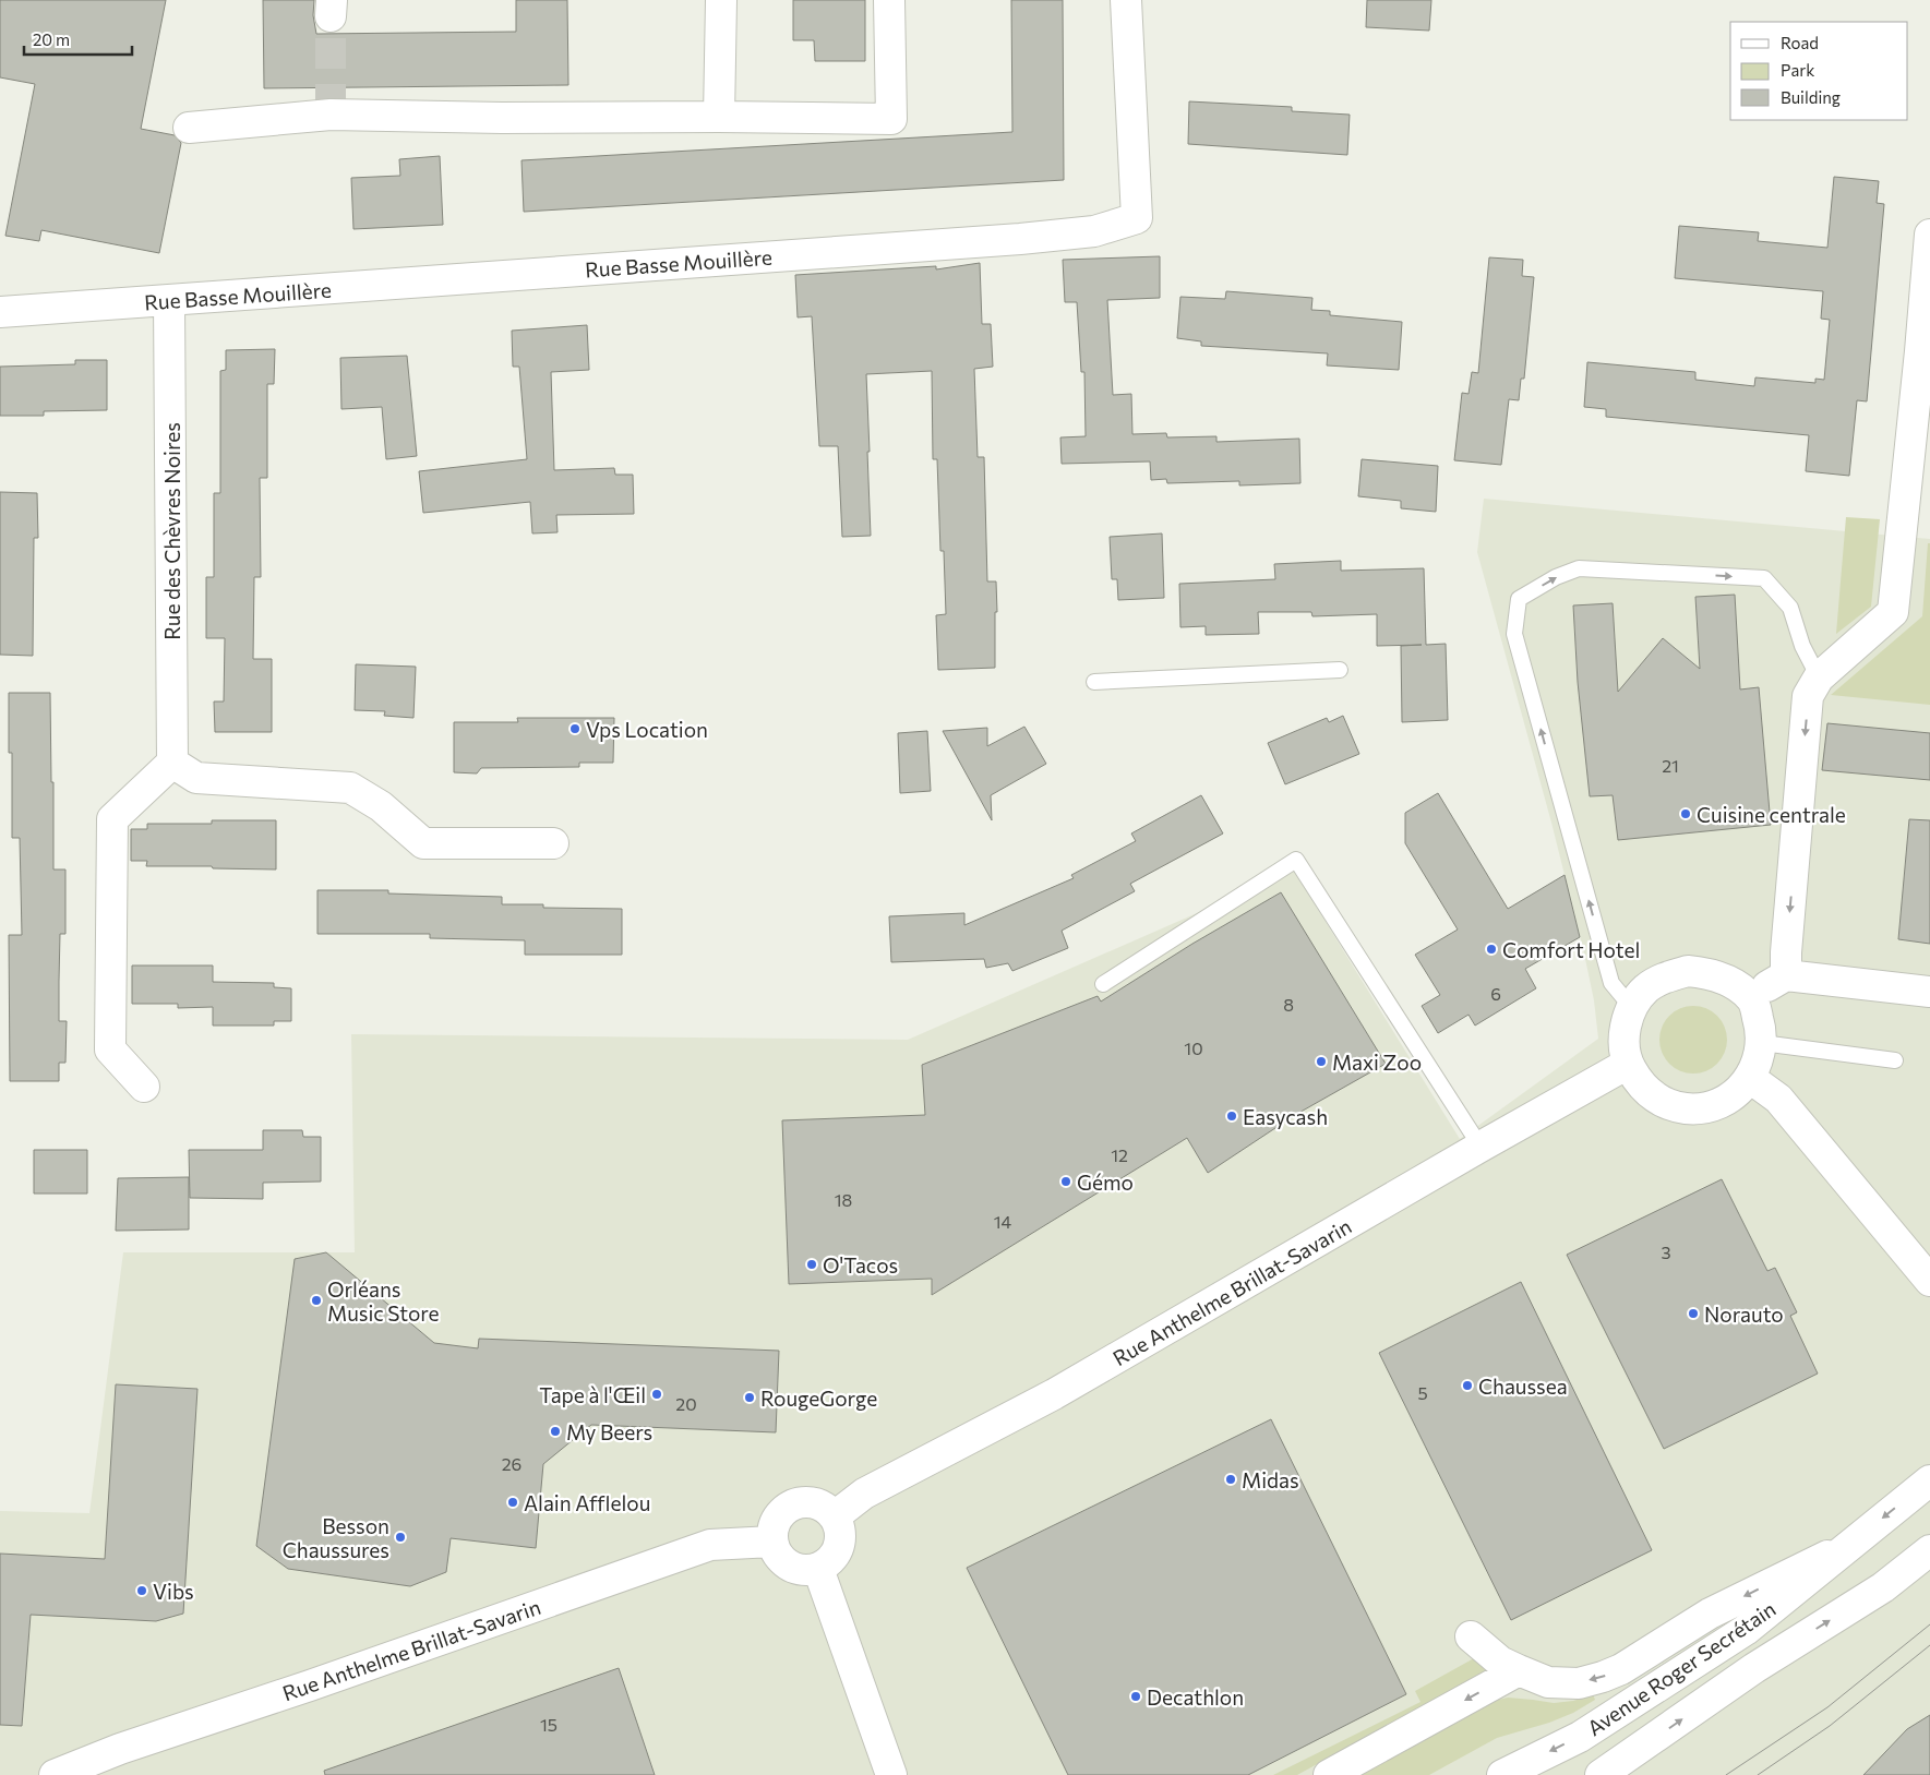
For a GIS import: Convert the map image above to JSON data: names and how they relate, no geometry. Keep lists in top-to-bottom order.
{
  "streets": {
    "street": [
      "Rue Basse Mouillère",
      "Rue des Chèvres Noires",
      "Rue Anthelme Brillat-Savarin",
      "Avenue Roger Secrétain"
    ]
  },
  "crossings": [
    ["Rue Basse Mouillère", "Rue des Chèvres Noires"]
  ],
  "places": [
    "Vps Location",
    "Cuisine centrale",
    "Comfort Hotel",
    "Maxi Zoo",
    "Easycash",
    "Gémo",
    "O'Tacos",
    "Orléans Music Store",
    "Norauto",
    "Chaussea",
    "Tape à l'Œil",
    "RougeGorge",
    "My Beers",
    "Midas",
    "Alain Afflelou",
    "Besson Chaussures",
    "Vibs",
    "Decathlon"
  ],
  "house_numbers": [
    "21",
    "6",
    "8",
    "10",
    "12",
    "18",
    "14",
    "3",
    "5",
    "20",
    "26",
    "15"
  ],
  "legend": ["Road", "Park", "Building"],
  "scale_bar": "20 m"
}
